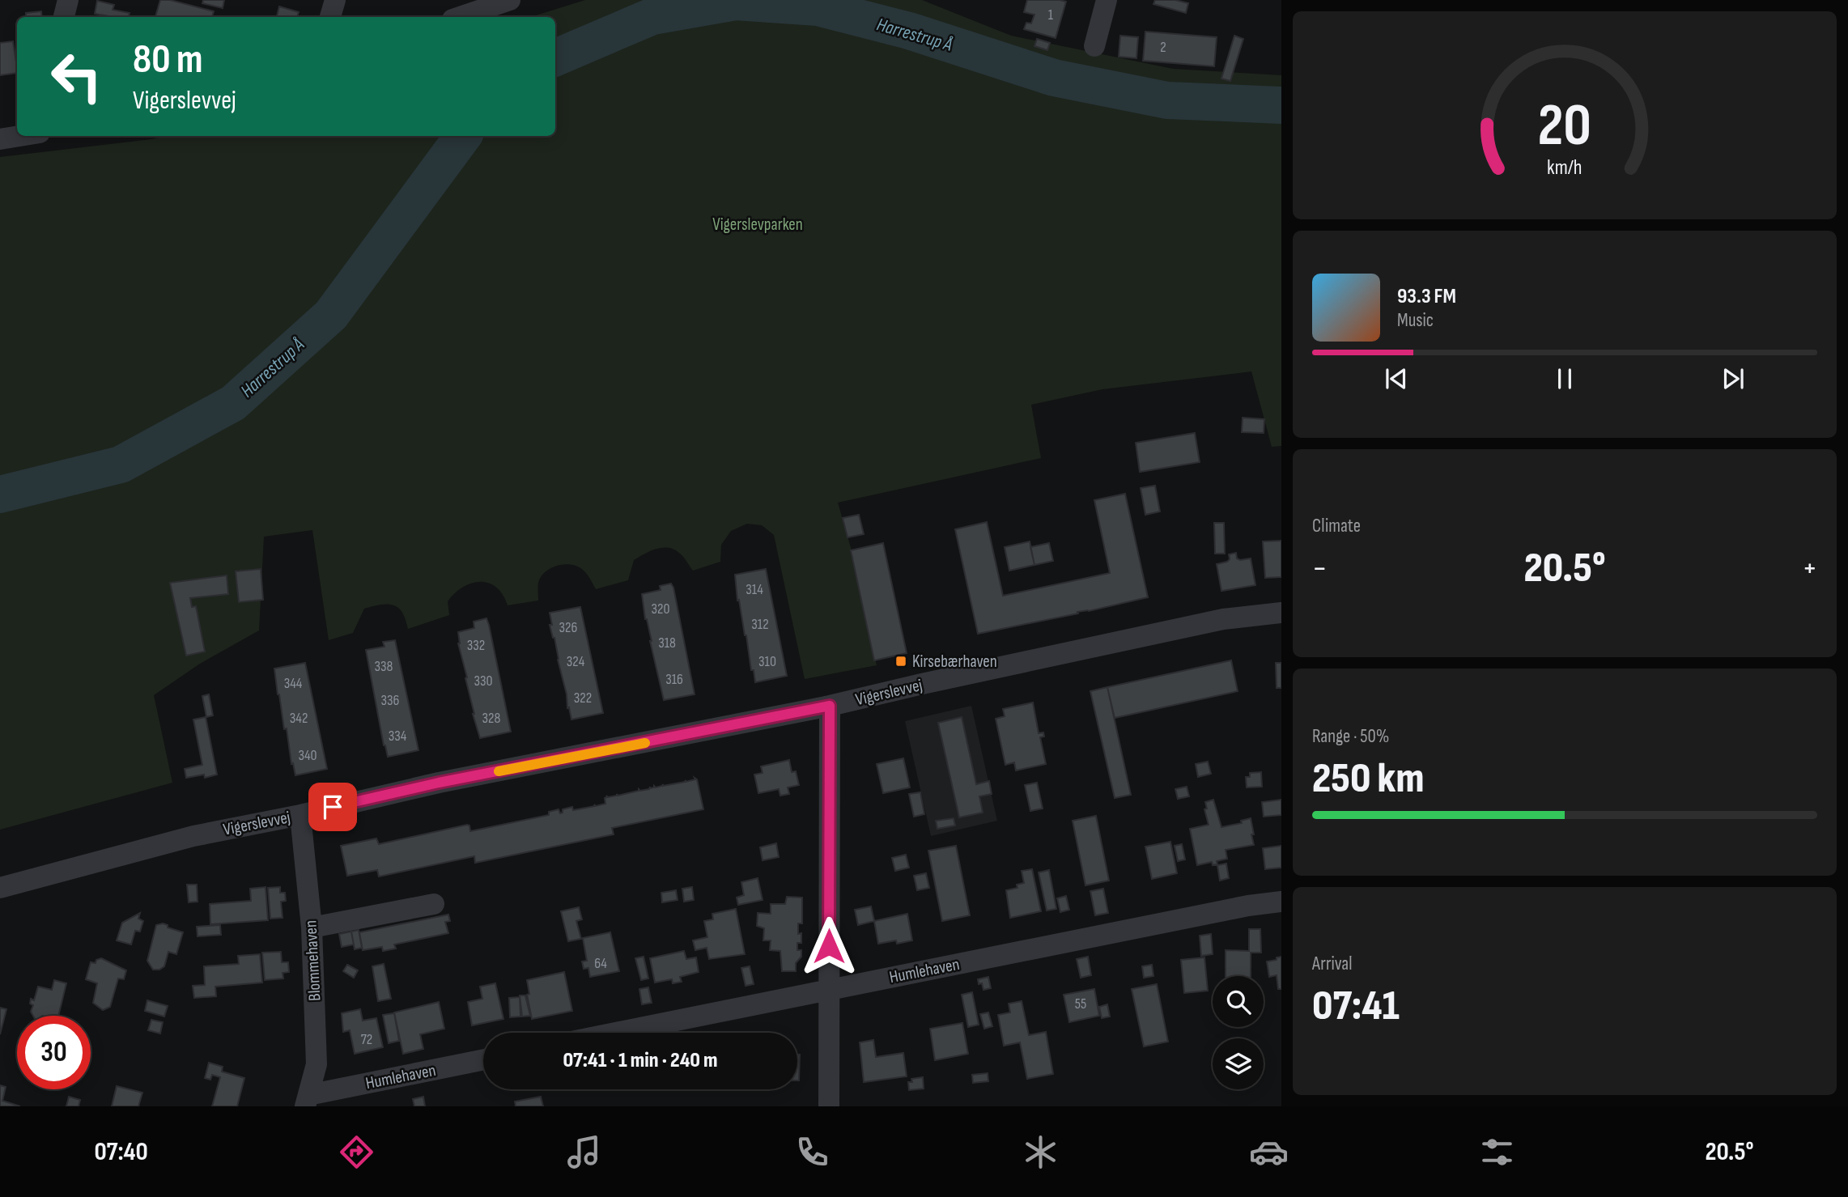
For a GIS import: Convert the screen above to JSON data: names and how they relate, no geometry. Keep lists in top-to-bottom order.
{
  "streets": {
    "street": ["Vigerslevvej", "Blommehaven", "Humlehaven"]
  },
  "crossings": [
    ["Vigerslevvej", "Blommehaven"],
    ["Blommehaven", "Humlehaven"]
  ],
  "water": ["Harrestrup Å"],
  "parks": ["Vigerslevparken"],
  "places": {
    "transit": ["Kirsebærhaven"]
  },
  "house_numbers": [
    "1",
    "2",
    "314",
    "320",
    "312",
    "326",
    "318",
    "332",
    "324",
    "310",
    "338",
    "316",
    "330",
    "344",
    "322",
    "336",
    "342",
    "328",
    "334",
    "340",
    "64",
    "55",
    "72"
  ],
  "page": {
    "turn": ["80 m", "Vigerslevvej"],
    "song": ["93.3 FM", "Music"],
    "tile": [
      "Climate",
      ["Range · 50%", "250 km"],
      ["Arrival", "07:41"]
    ],
    "heat": ["−", "20.5°", "+"],
    "limit": "30",
    "trip": "07:41 · 1 min · 240 m",
    "tabs": ["07:40", "20.5°"],
    "gauge": ["20", "km/h"]
  }
}
